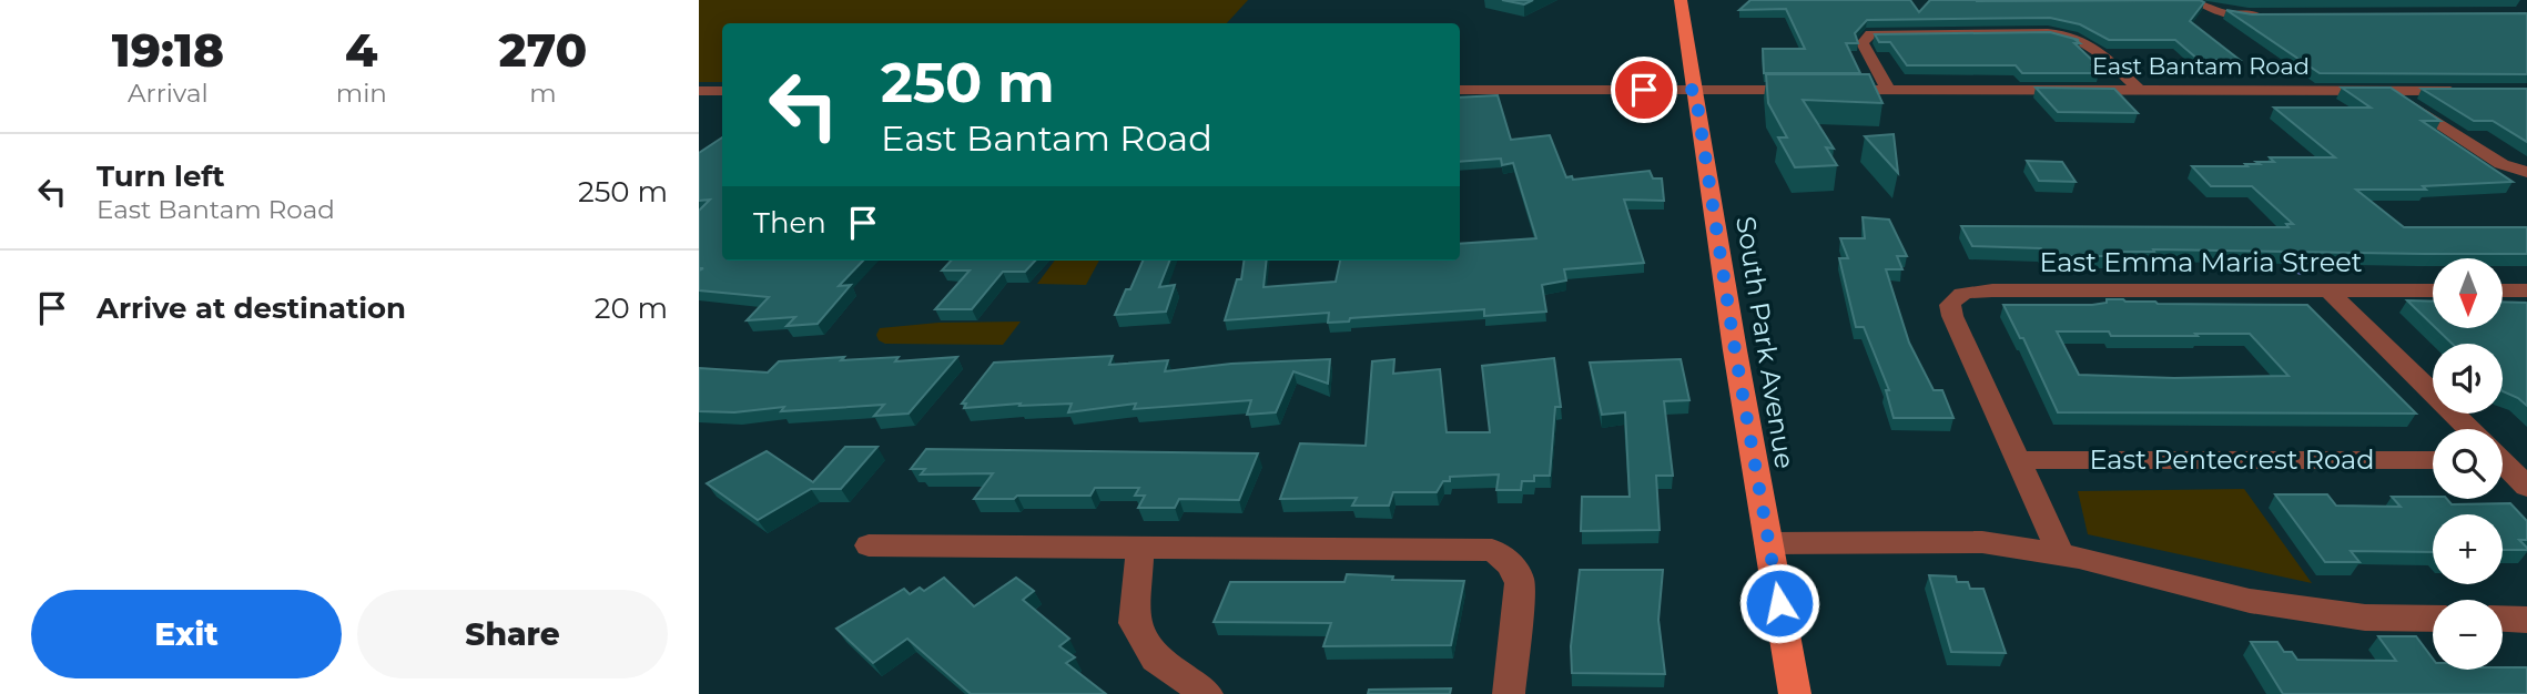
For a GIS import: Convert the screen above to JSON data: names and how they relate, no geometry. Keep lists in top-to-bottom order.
{
  "streets": {
    "main road": ["South Park Avenue"],
    "street": ["East Bantam Road", "East Emma Maria Street", "East Pentecrest Road"]
  },
  "crossings": [
    ["East Emma Maria Street", "East Pentecrest Road"]
  ],
  "north": "bottom",
  "page": {
    "eta": [
      "19:18",
      "Arrival",
      "4",
      "min",
      "270",
      "m"
    ],
    "turn": ["250 m", "East Bantam Road"],
    "list": [
      {
        "name": "Turn left",
        "note": "East Bantam Road",
        "value": "250 m"
      },
      {
        "name": "Arrive at destination",
        "value": "20 m"
      }
    ],
    "then": "Then",
    "map_buttons": ["+", "−"],
    "buttons": ["Exit", "Share"]
  }
}
